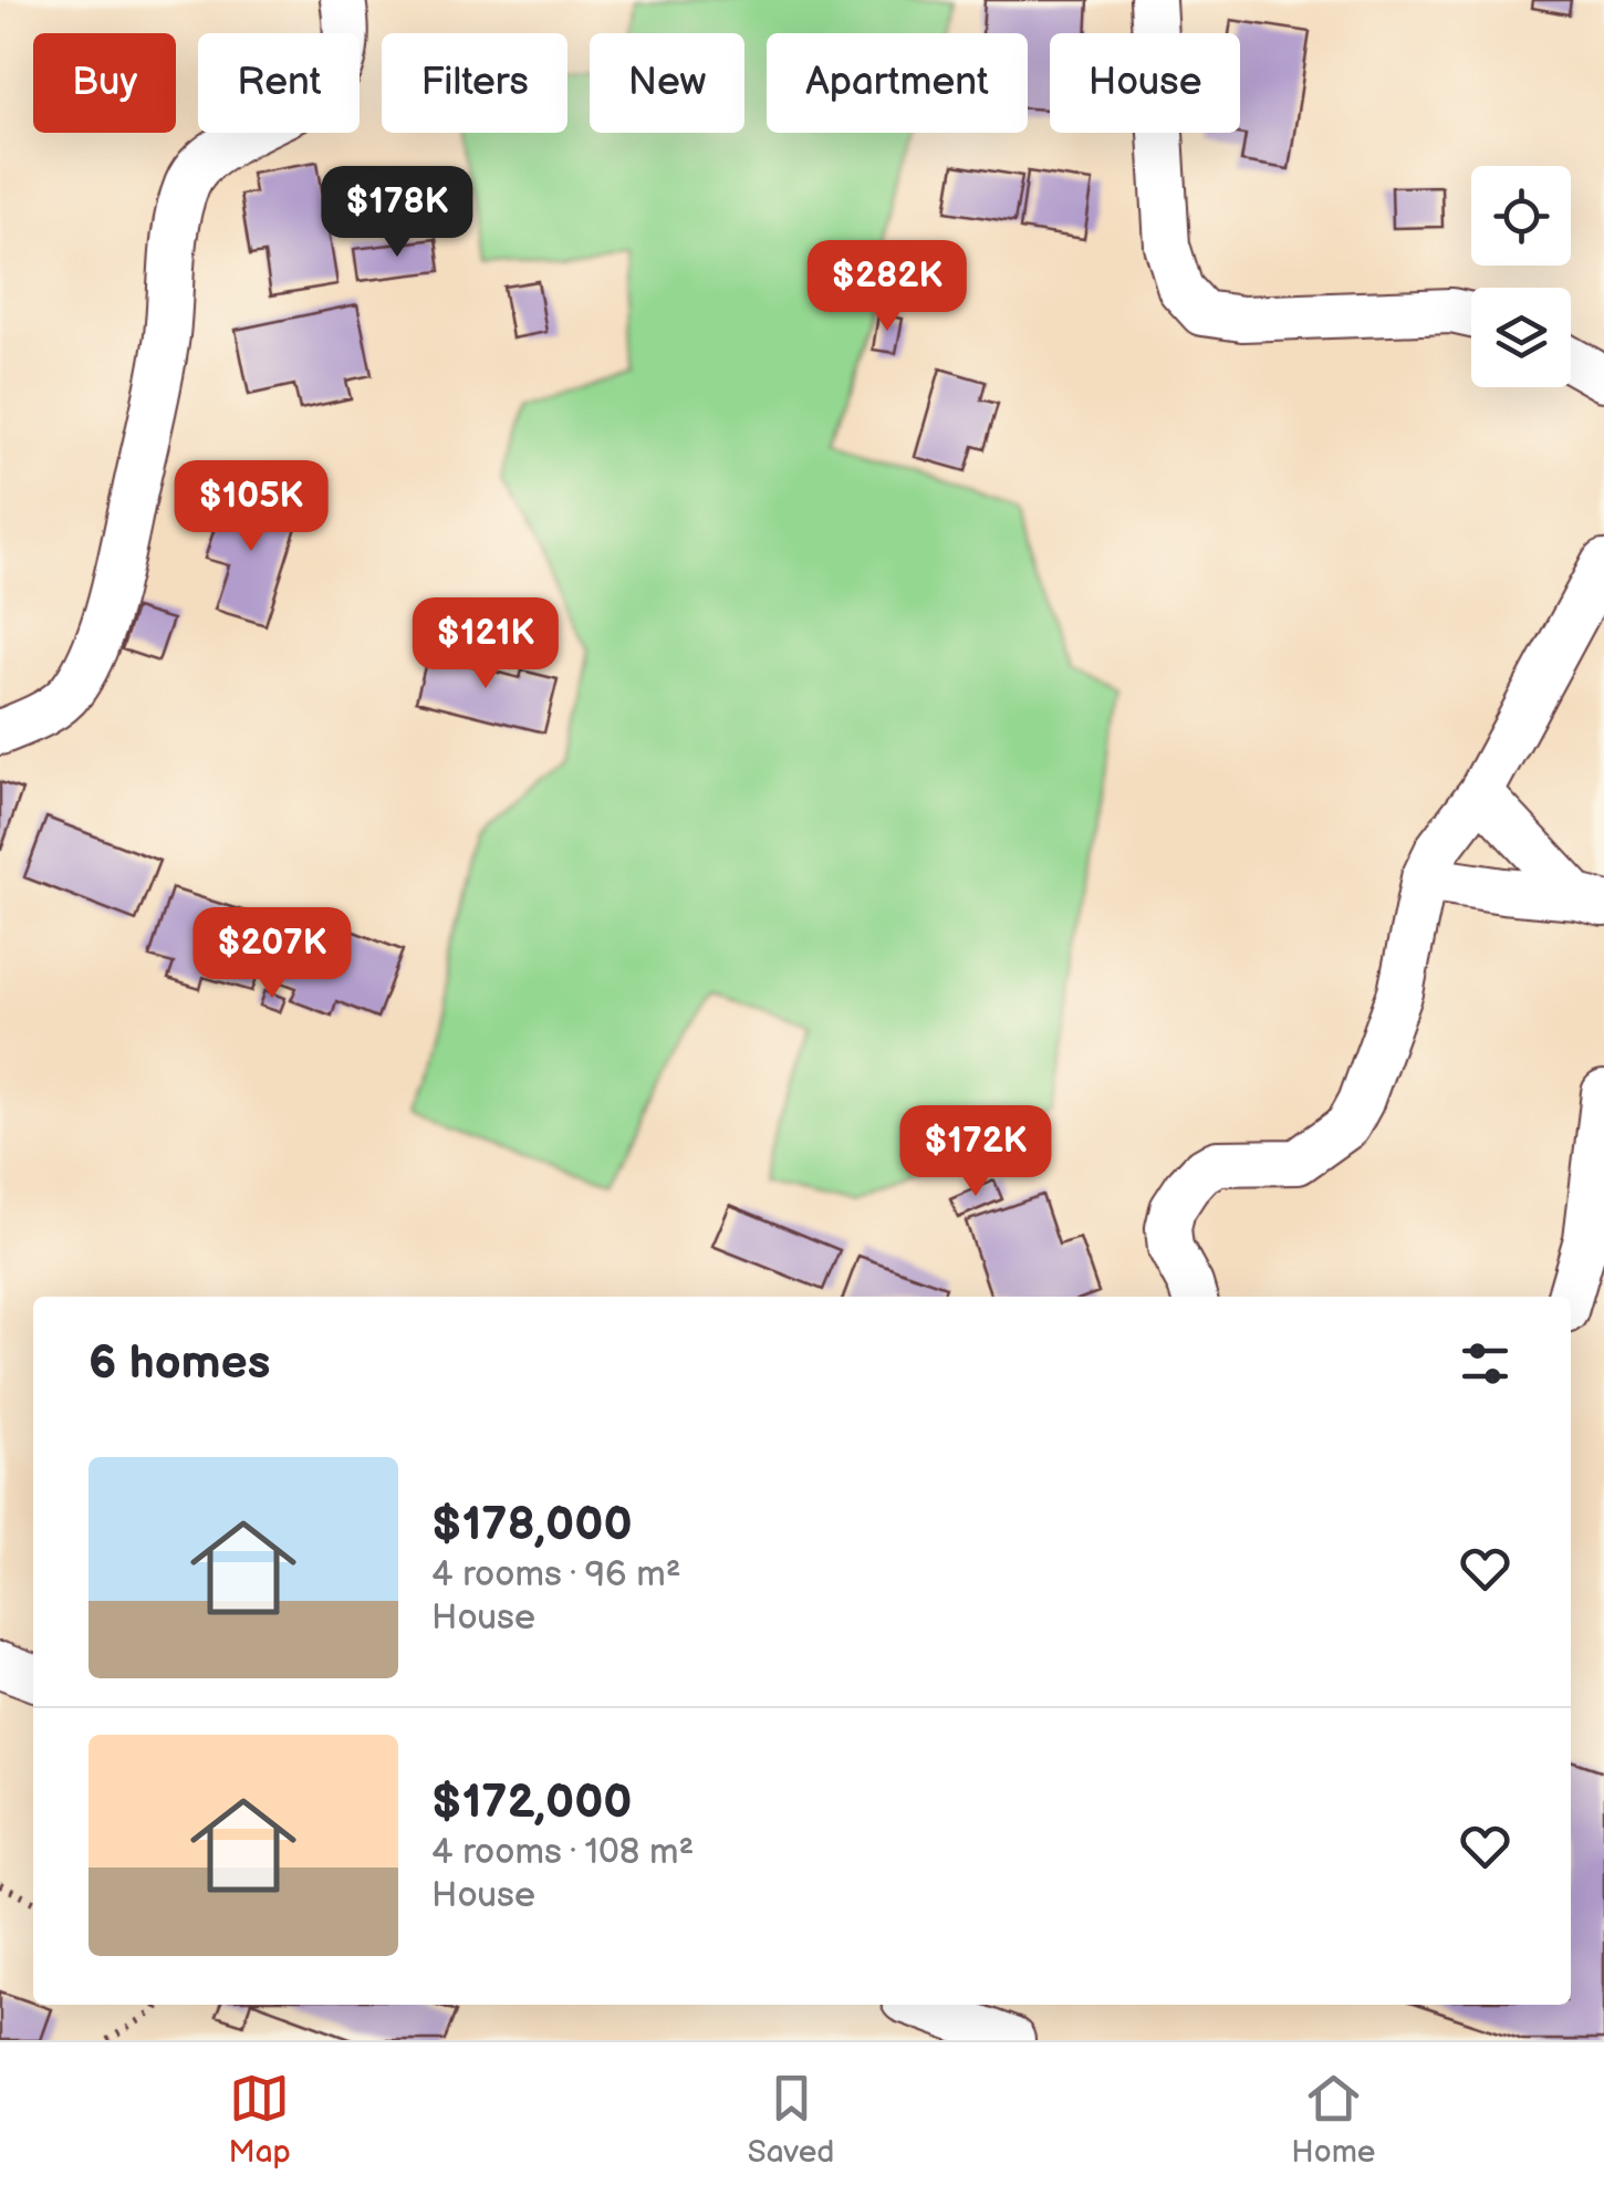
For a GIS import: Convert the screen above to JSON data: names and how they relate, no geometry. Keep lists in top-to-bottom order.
{
  "page": {
    "chip": [
      "Buy",
      "Rent",
      "Filters",
      "New",
      "Apartment",
      "House"
    ],
    "price": [
      "$178K",
      "$282K",
      "$105K",
      "$121K",
      "$207K",
      "$172K"
    ],
    "heading": "6 homes",
    "list": [
      {
        "name": "$178,000",
        "note": "4 rooms · 96 m² · House"
      },
      {
        "name": "$172,000",
        "note": "4 rooms · 108 m² · House"
      }
    ],
    "tabs": ["Map", "Saved", "Home"]
  }
}
